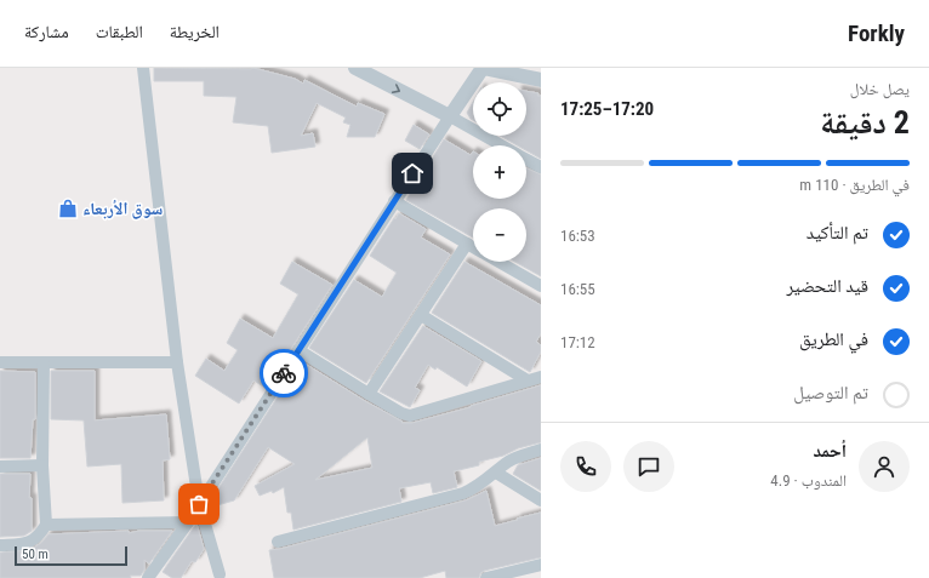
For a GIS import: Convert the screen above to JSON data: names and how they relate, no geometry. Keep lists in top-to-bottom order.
{
  "places": {
    "shop": ["سوق الأربعاء"]
  },
  "scale_bar": "50 m",
  "page": {
    "header": "Forkly",
    "nav": ["الخريطة", "الطبقات", "مشاركة"],
    "heading": ["2 دقيقة", "يصل خلال", "17:20–17:25"],
    "panel": ["أحمد", "المندوب · 4.9"],
    "map_buttons": ["+", "−"],
    "bar": "في الطريق · 110 m",
    "list": [
      ["تم التأكيد", "16:53"],
      ["قيد التحضير", "16:55"],
      ["في الطريق", "17:12"],
      "تم التوصيل"
    ],
    "scale": "50 m"
  }
}
